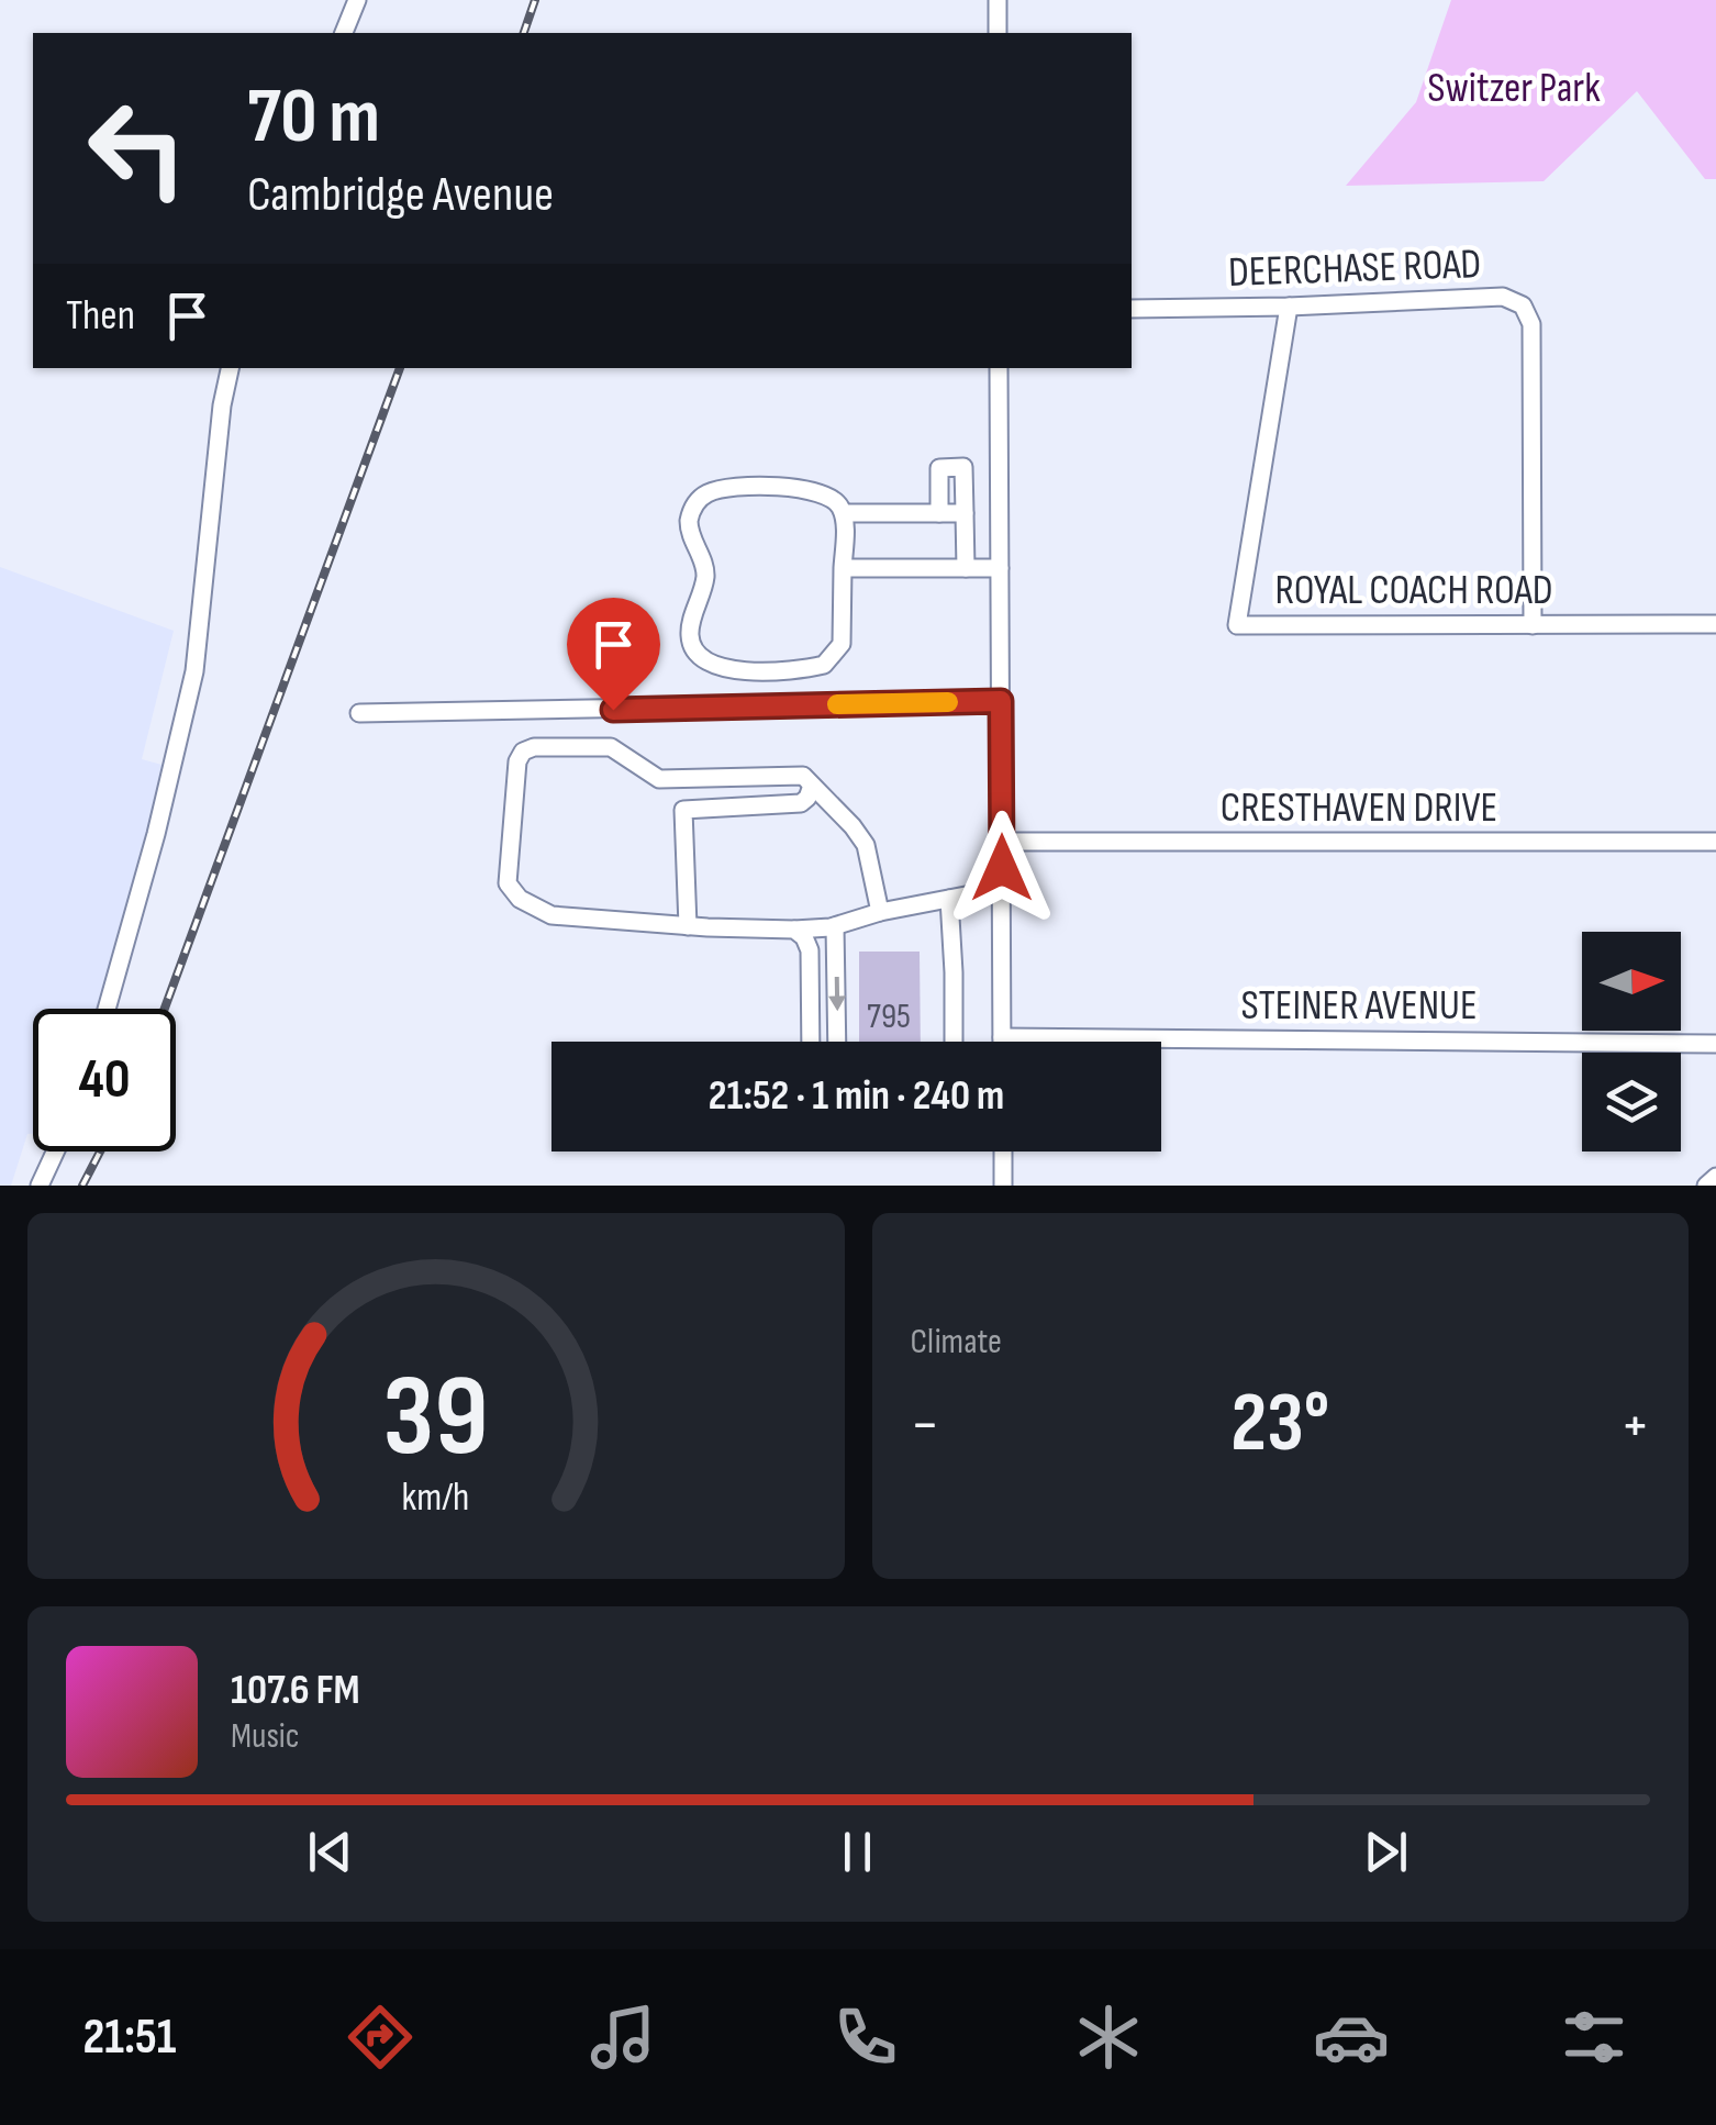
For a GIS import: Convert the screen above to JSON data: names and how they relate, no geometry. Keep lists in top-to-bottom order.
{
  "streets": {
    "street": [
      "DEERCHASE ROAD",
      "ROYAL COACH ROAD",
      "CRESTHAVEN DRIVE",
      "STEINER AVENUE"
    ]
  },
  "crossings": [
    ["DEERCHASE ROAD", "ROYAL COACH ROAD"]
  ],
  "parks": ["Switzer Park"],
  "house_numbers": ["795"],
  "north": "right",
  "page": {
    "turn": ["70 m", "Cambridge Avenue"],
    "then": "Then",
    "limit": "40",
    "trip": "21:52 · 1 min · 240 m",
    "tile": "Climate",
    "heat": ["−", "23°", "+"],
    "song": ["107.6 FM", "Music"],
    "tabs": "21:51",
    "gauge": ["39", "km/h"]
  }
}
